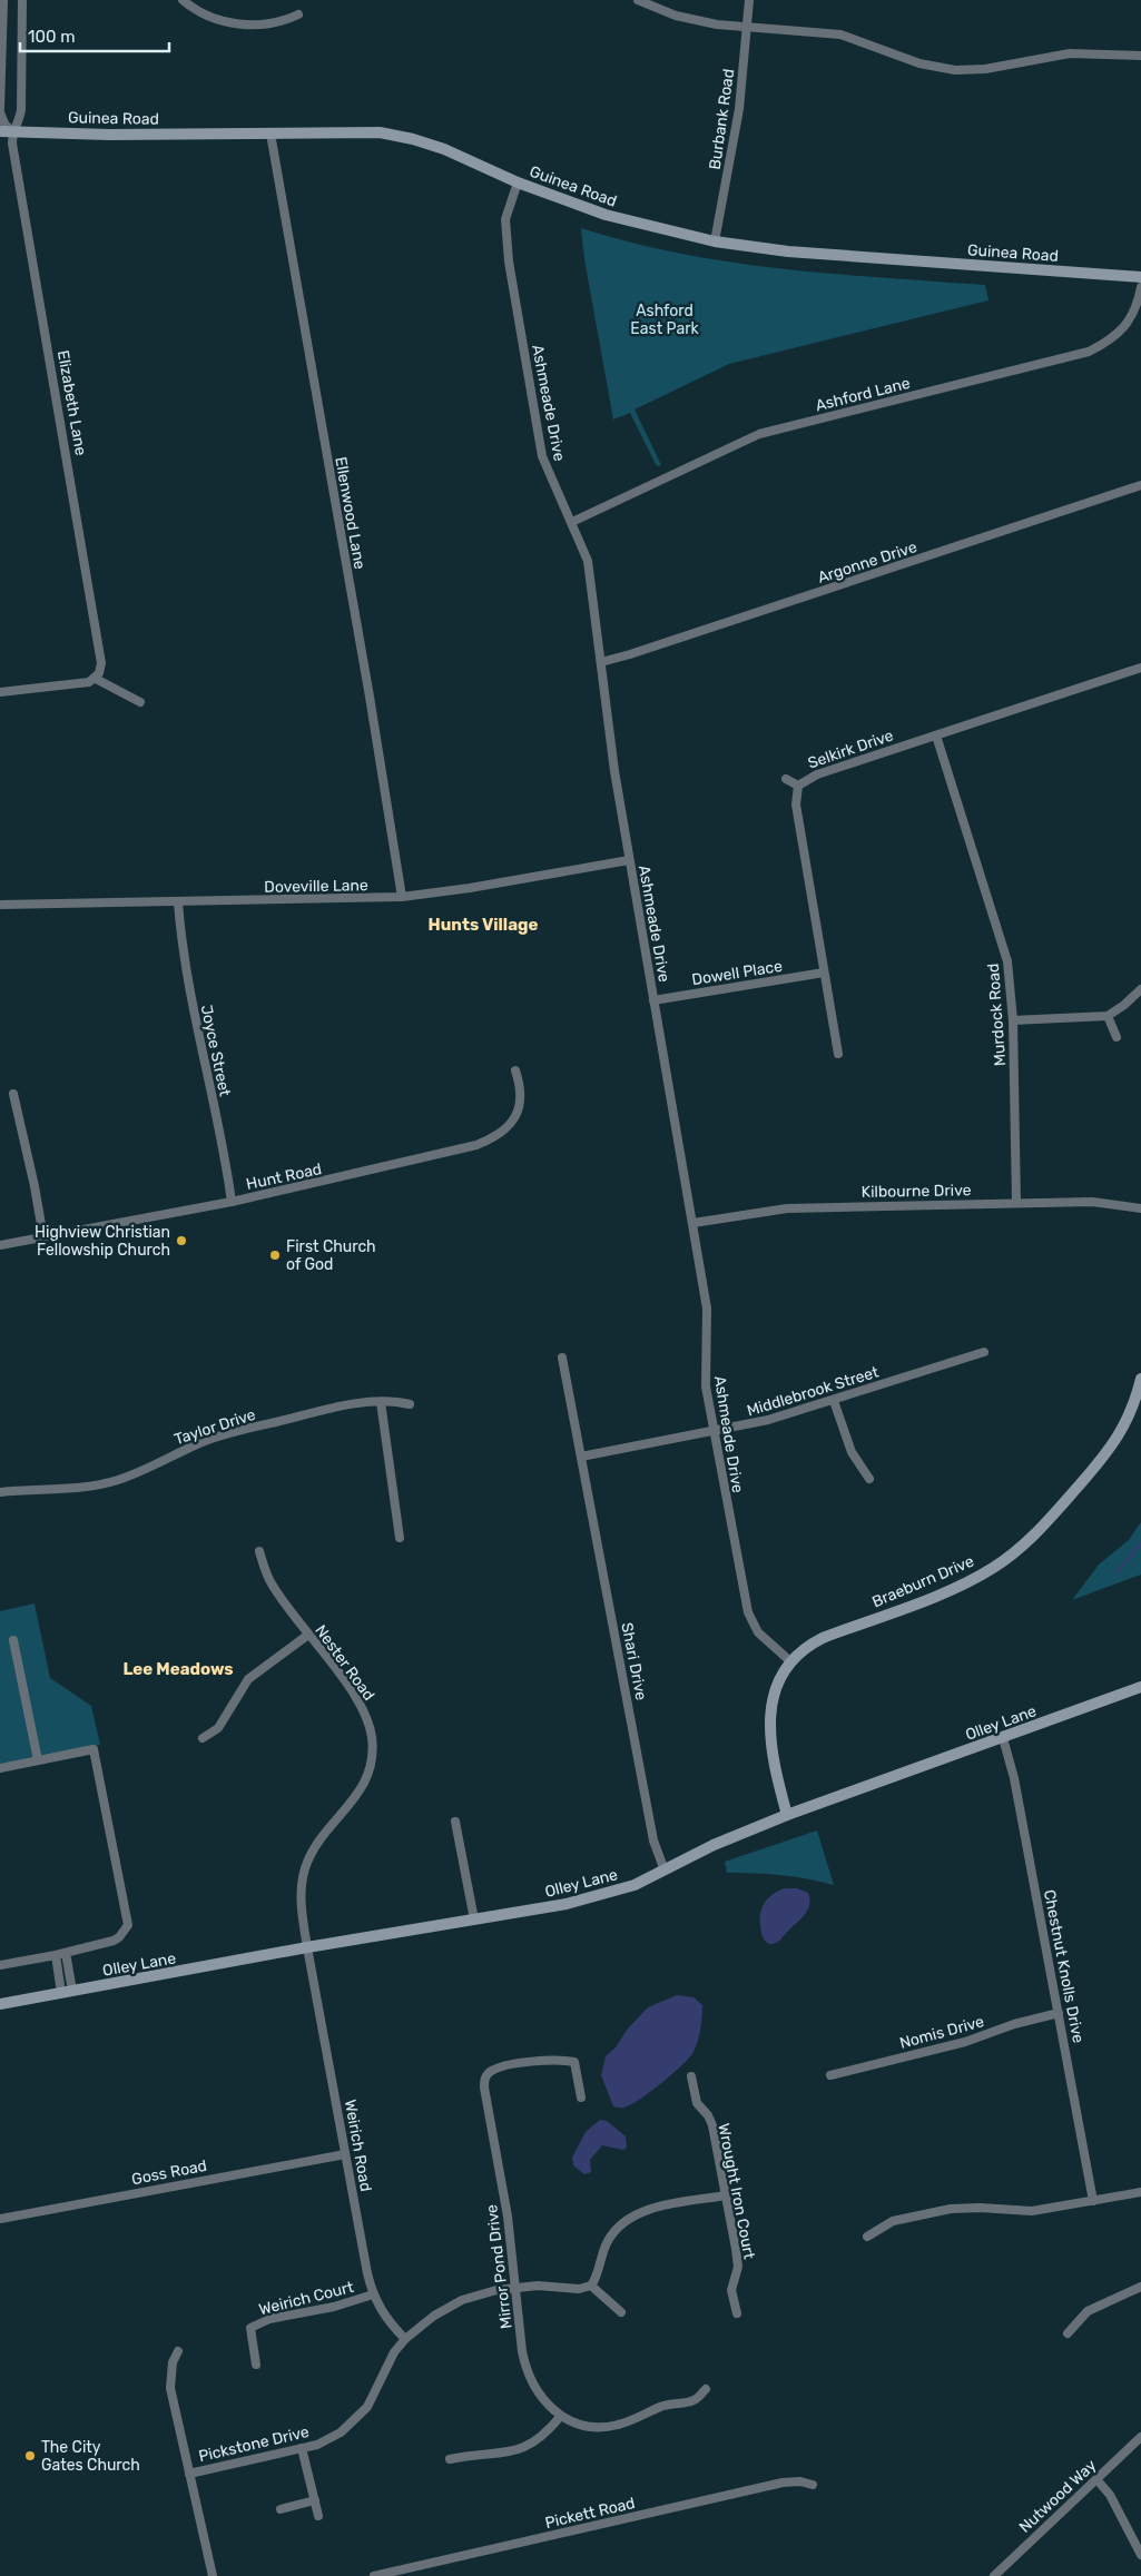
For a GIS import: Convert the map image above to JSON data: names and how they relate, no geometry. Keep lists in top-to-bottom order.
{
  "streets": {
    "main road": ["Guinea Road", "Braeburn Drive", "Olley Lane"],
    "street": [
      "Burbank Road",
      "Ashford Lane",
      "Elizabeth Lane",
      "Ashmeade Drive",
      "Ellenwood Lane",
      "Argonne Drive",
      "Selkirk Drive",
      "Doveville Lane",
      "Dowell Place",
      "Murdock Road",
      "Joyce Street",
      "Hunt Road",
      "Kilbourne Drive",
      "Middlebrook Street",
      "Taylor Drive",
      "Shari Drive",
      "Nester Road",
      "Chestnut Knolls Drive",
      "Nomis Drive",
      "Weirich Road",
      "Goss Road",
      "Wrought Iron Court",
      "Mirror Pond Drive",
      "Weirich Court",
      "Pickstone Drive",
      "Nutwood Way",
      "Pickett Road"
    ]
  },
  "crossings": [
    ["Guinea Road", "Burbank Road"],
    ["Guinea Road", "Elizabeth Lane"],
    ["Guinea Road", "Ashmeade Drive"],
    ["Guinea Road", "Ellenwood Lane"],
    ["Ashford Lane", "Ashmeade Drive"],
    ["Ashmeade Drive", "Argonne Drive"],
    ["Ashmeade Drive", "Doveville Lane"],
    ["Ashmeade Drive", "Dowell Place"],
    ["Ashmeade Drive", "Kilbourne Drive"],
    ["Ashmeade Drive", "Middlebrook Street"],
    ["Ashmeade Drive", "Braeburn Drive"],
    ["Ellenwood Lane", "Doveville Lane"],
    ["Selkirk Drive", "Dowell Place"],
    ["Selkirk Drive", "Murdock Road"],
    ["Doveville Lane", "Joyce Street"],
    ["Murdock Road", "Kilbourne Drive"],
    ["Joyce Street", "Hunt Road"],
    ["Middlebrook Street", "Shari Drive"],
    ["Braeburn Drive", "Olley Lane"],
    ["Shari Drive", "Olley Lane"],
    ["Nester Road", "Olley Lane"],
    ["Nester Road", "Weirich Road"],
    ["Olley Lane", "Chestnut Knolls Drive"],
    ["Olley Lane", "Weirich Road"],
    ["Chestnut Knolls Drive", "Nomis Drive"],
    ["Weirich Road", "Goss Road"],
    ["Weirich Road", "Weirich Court"],
    ["Weirich Road", "Pickstone Drive"],
    ["Mirror Pond Drive", "Pickstone Drive"]
  ],
  "districts": ["Hunts Village", "Lee Meadows"],
  "parks": ["Ashford East Park"],
  "places": ["Highview Christian Fellowship Church", "First Church of God", "The City Gates Church"],
  "scale_bar": "100 m"
}
